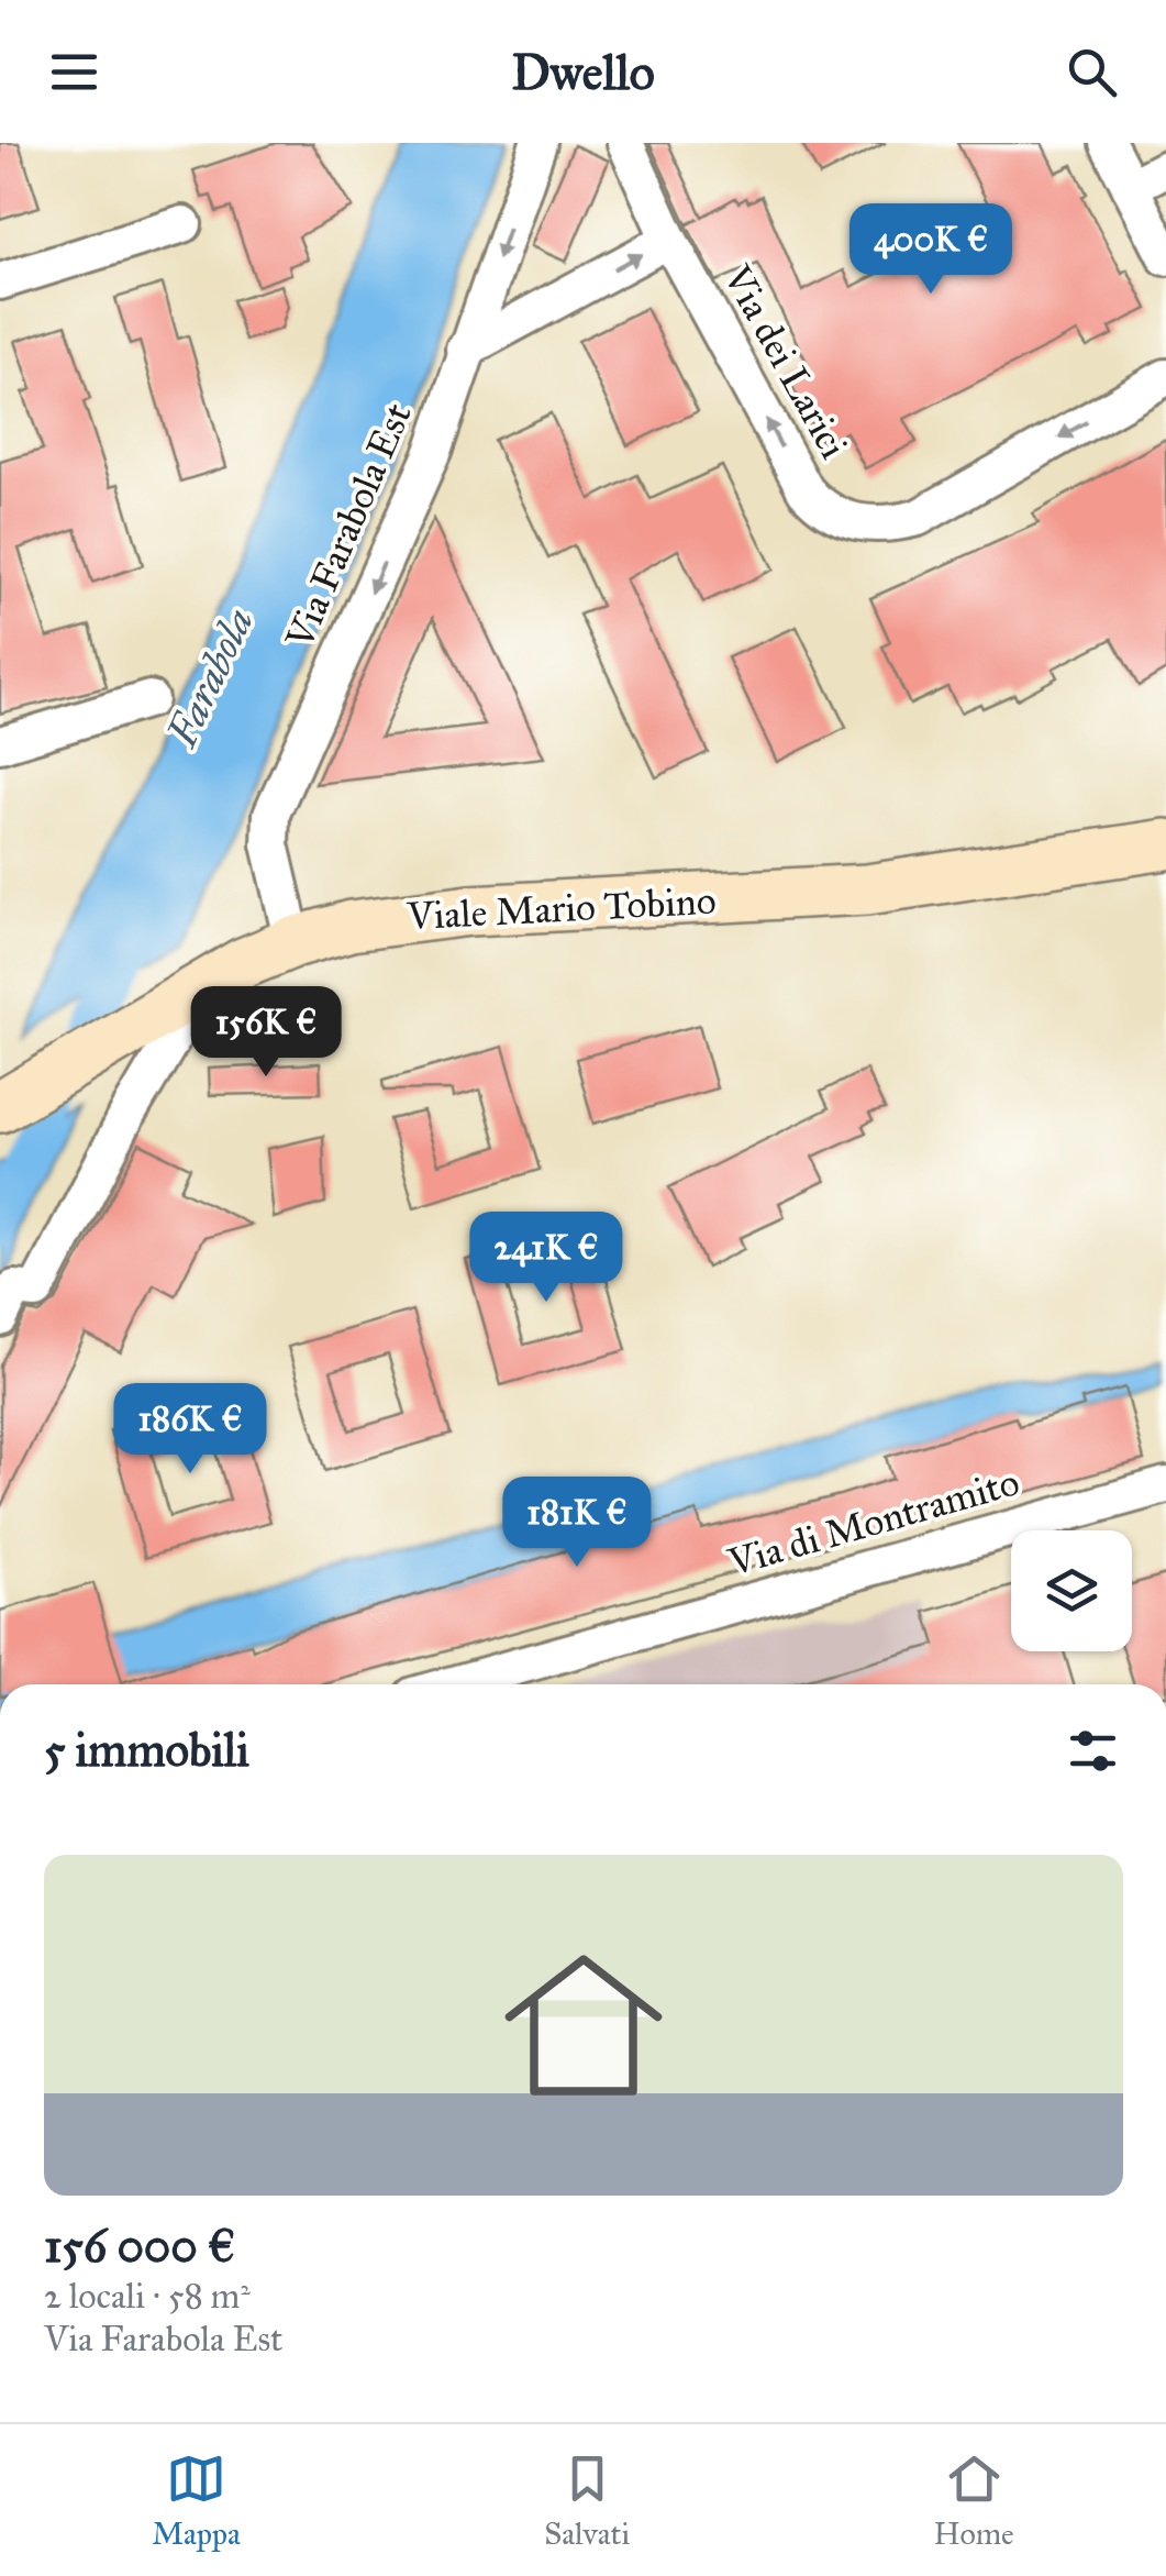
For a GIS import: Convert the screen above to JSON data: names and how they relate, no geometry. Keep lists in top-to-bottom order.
{
  "streets": {
    "main road": ["Viale Mario Tobino"],
    "street": ["Via dei Larici", "Via Farabola Est", "Via di Montramito"]
  },
  "crossings": [
    ["Via Farabola Est", "Viale Mario Tobino"]
  ],
  "one_way": ["Via Farabola Est"],
  "water": ["Farabola"],
  "page": {
    "header": "Dwello",
    "price": [
      "400K €",
      "156K €",
      "241K €",
      "186K €",
      "181K €"
    ],
    "heading": "5 immobili",
    "list": [
      {
        "name": "156 000 €",
        "note": "2 locali · 58 m² · Via Farabola Est"
      }
    ],
    "tabs": ["Mappa", "Salvati", "Home"]
  }
}
